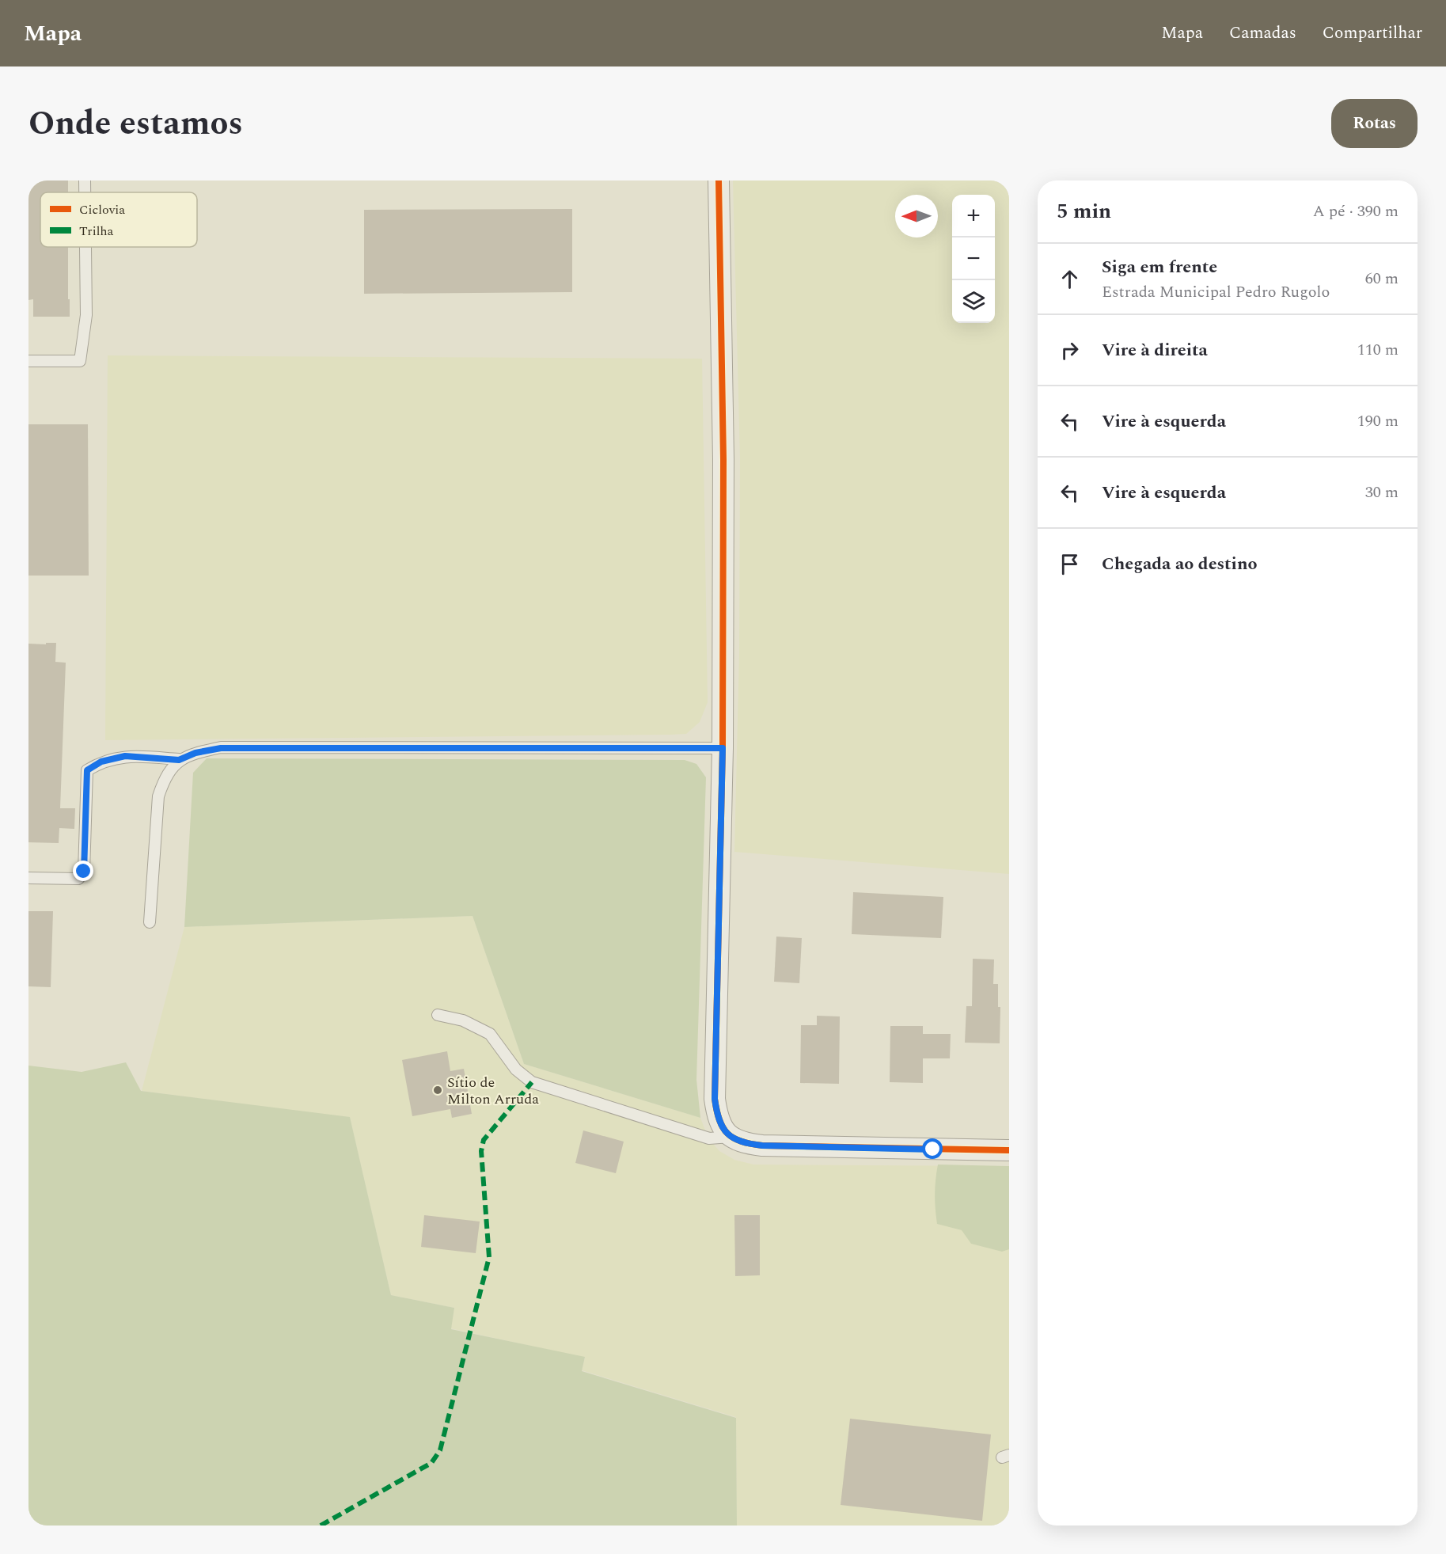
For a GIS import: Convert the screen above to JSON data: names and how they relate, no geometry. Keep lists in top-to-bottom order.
{
  "places": ["Sítio de Milton Arruda"],
  "legend": ["Ciclovia", "Trilha"],
  "north": "left",
  "page": {
    "header": "Mapa",
    "nav": ["Mapa", "Camadas", "Compartilhar"],
    "title": "Onde estamos",
    "buttons": "Rotas",
    "heading": ["5 min", "A pé · 390 m"],
    "map_buttons": ["+", "−"],
    "list": [
      ["Siga em frente", "Estrada Municipal Pedro Rugolo", "60 m"],
      ["Vire à direita", "110 m"],
      ["Vire à esquerda", "190 m"],
      ["Vire à esquerda", "30 m"],
      "Chegada ao destino"
    ]
  }
}
